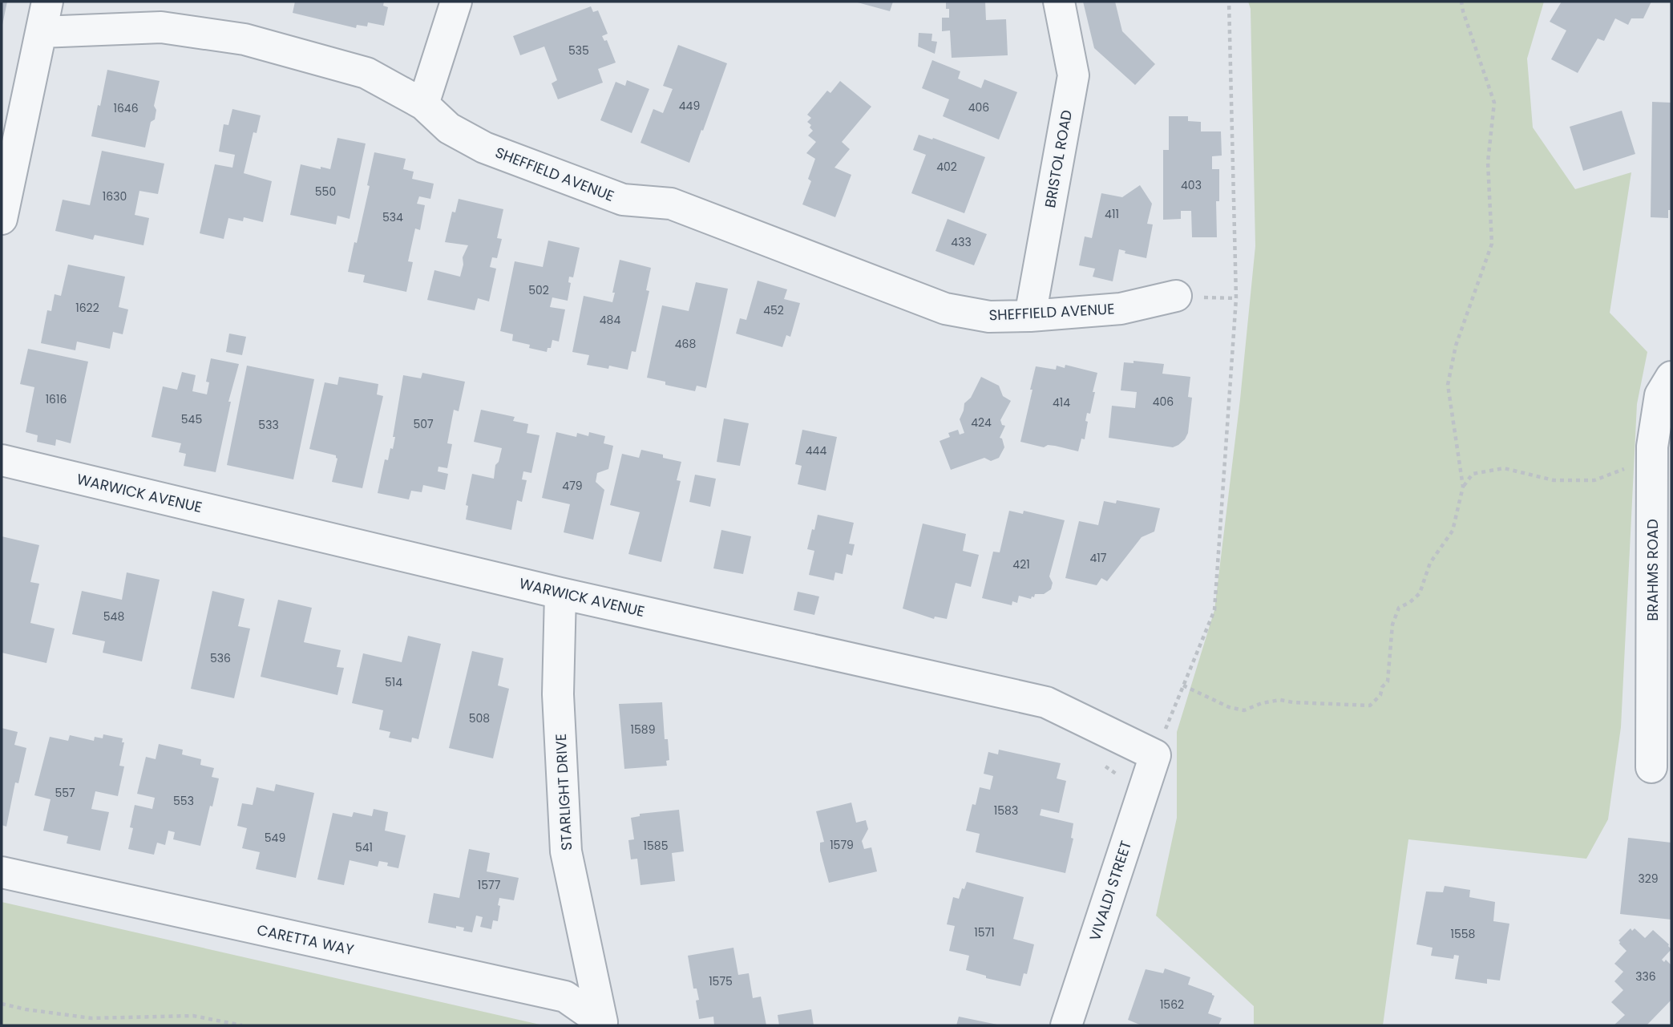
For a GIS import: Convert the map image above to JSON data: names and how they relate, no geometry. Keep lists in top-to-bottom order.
{
  "streets": {
    "street": [
      "BRISTOL ROAD",
      "SHEFFIELD AVENUE",
      "WARWICK AVENUE",
      "BRAHMS ROAD",
      "STARLIGHT DRIVE",
      "VIVALDI STREET",
      "CARETTA WAY"
    ]
  },
  "crossings": [
    ["BRISTOL ROAD", "SHEFFIELD AVENUE"],
    ["WARWICK AVENUE", "STARLIGHT DRIVE"],
    ["WARWICK AVENUE", "VIVALDI STREET"],
    ["STARLIGHT DRIVE", "CARETTA WAY"]
  ],
  "house_numbers": [
    "535",
    "449",
    "406",
    "1646",
    "402",
    "403",
    "550",
    "1630",
    "411",
    "534",
    "433",
    "502",
    "1622",
    "452",
    "484",
    "468",
    "1616",
    "406",
    "414",
    "545",
    "424",
    "507",
    "533",
    "444",
    "479",
    "417",
    "421",
    "548",
    "536",
    "514",
    "508",
    "1589",
    "557",
    "553",
    "1583",
    "549",
    "1579",
    "1585",
    "541",
    "329",
    "1577",
    "1571",
    "1558",
    "336",
    "1575",
    "1562"
  ]
}
